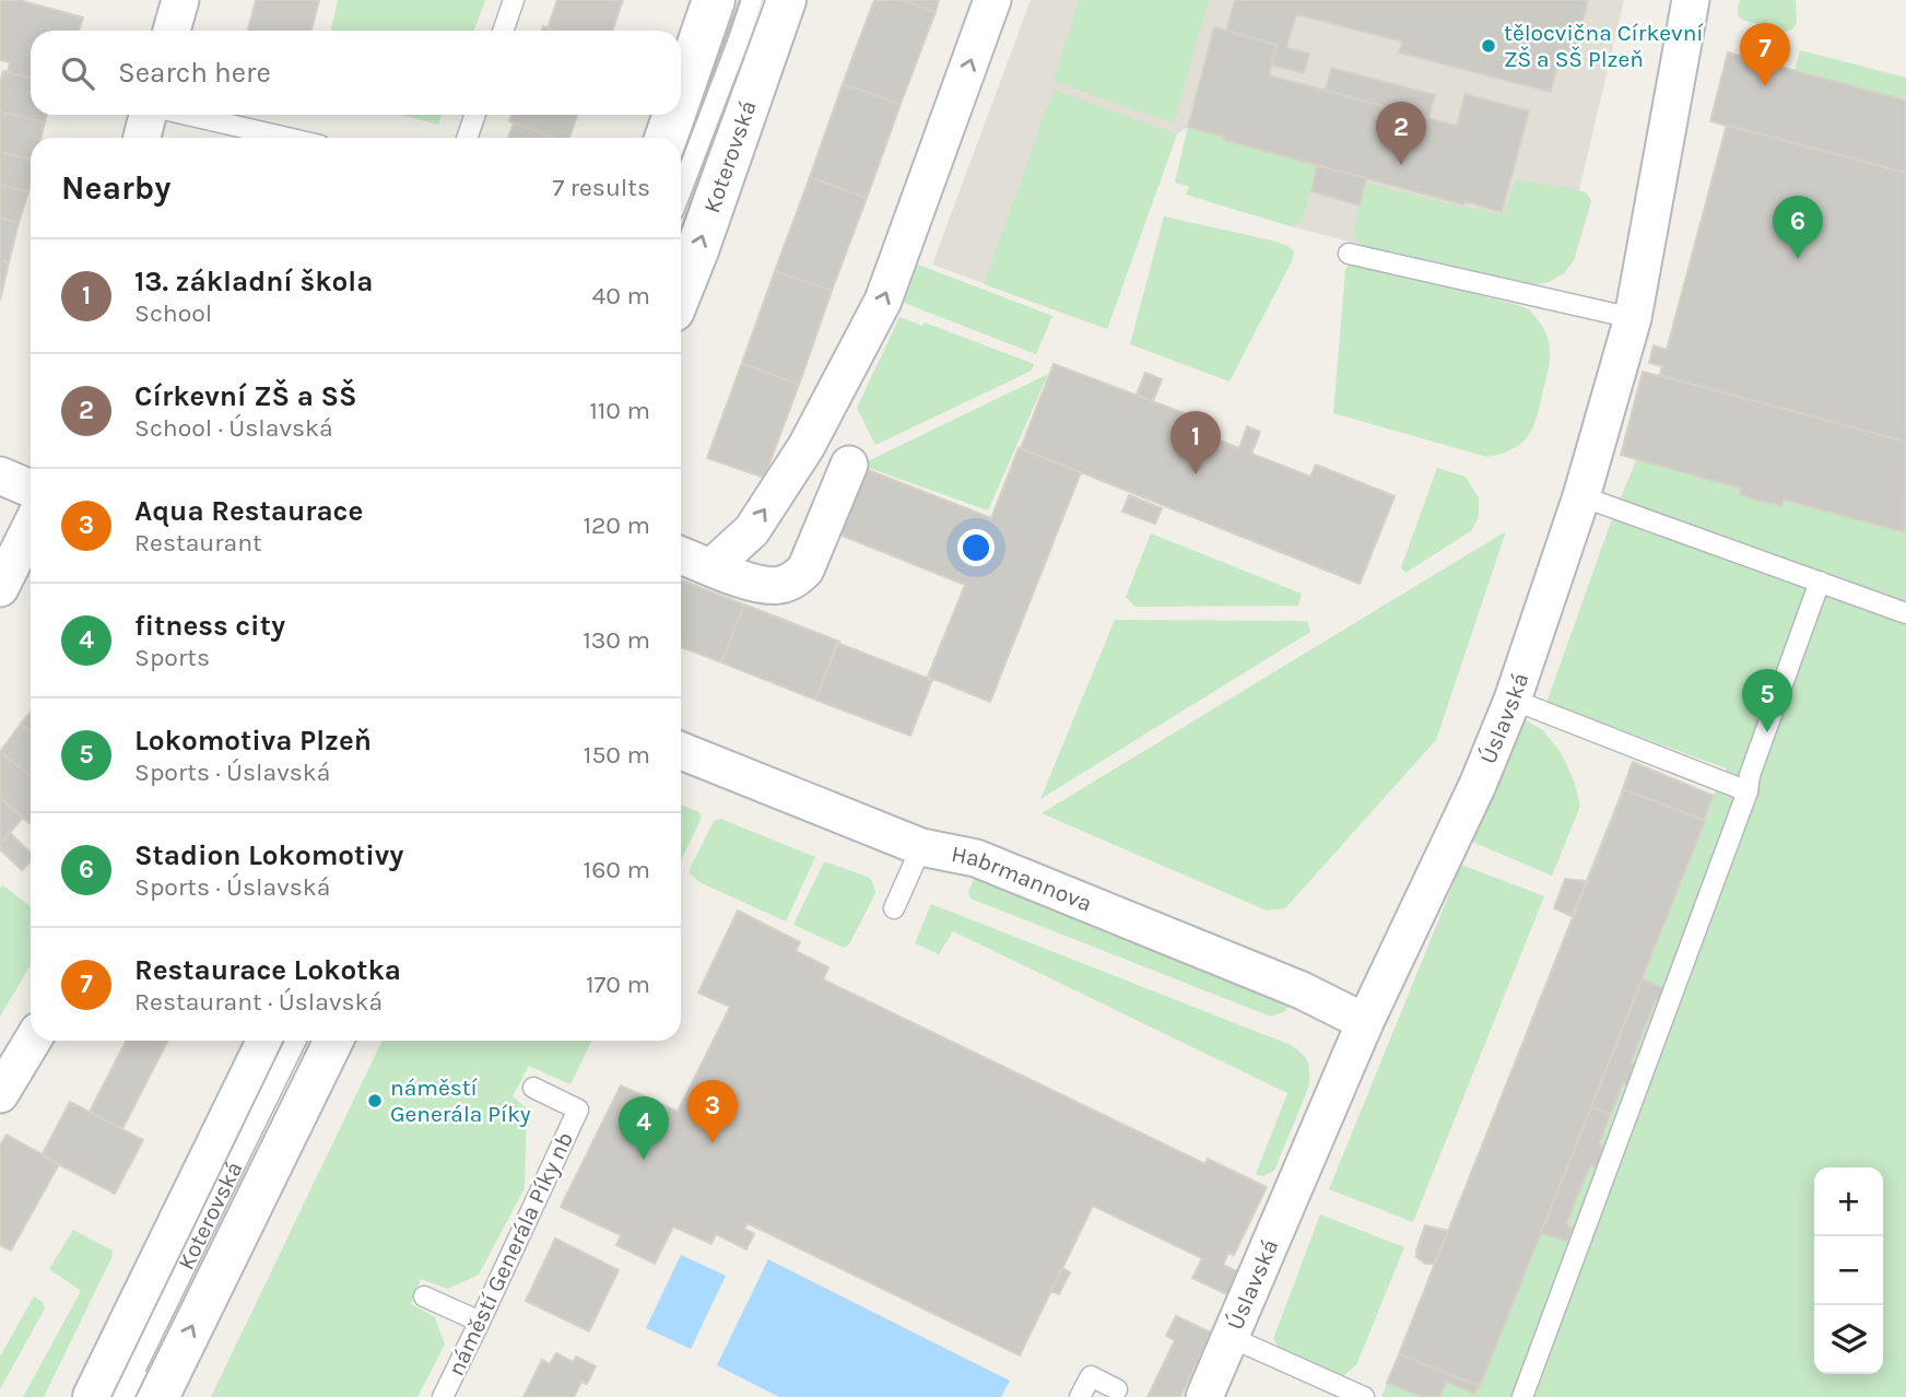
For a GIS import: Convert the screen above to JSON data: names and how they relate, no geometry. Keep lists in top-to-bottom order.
{
  "streets": {
    "street": ["Koterovská", "Úslavská", "Habrmannova"],
    "lane": ["náměstí Generála Píky nb"]
  },
  "crossings": [
    ["Úslavská", "Habrmannova"]
  ],
  "places": ["tělocvična Církevní ZŠ a SŠ Plzeň", "náměstí Generála Píky"],
  "page": {
    "pins": [
      "7",
      "2",
      "6",
      "1",
      "5",
      "3",
      "4"
    ],
    "search": "Search here",
    "heading": ["Nearby", "7 results"],
    "list": [
      {
        "mark": "1",
        "name": "13. základní škola",
        "note": "School",
        "value": "40 m"
      },
      {
        "mark": "2",
        "name": "Církevní ZŠ a SŠ",
        "note": "School · Úslavská",
        "value": "110 m"
      },
      {
        "mark": "3",
        "name": "Aqua Restaurace",
        "note": "Restaurant",
        "value": "120 m"
      },
      {
        "mark": "4",
        "name": "fitness city",
        "note": "Sports",
        "value": "130 m"
      },
      {
        "mark": "5",
        "name": "Lokomotiva Plzeň",
        "note": "Sports · Úslavská",
        "value": "150 m"
      },
      {
        "mark": "6",
        "name": "Stadion Lokomotivy",
        "note": "Sports · Úslavská",
        "value": "160 m"
      },
      {
        "mark": "7",
        "name": "Restaurace Lokotka",
        "note": "Restaurant · Úslavská",
        "value": "170 m"
      }
    ],
    "map_buttons": ["+", "−"]
  }
}
